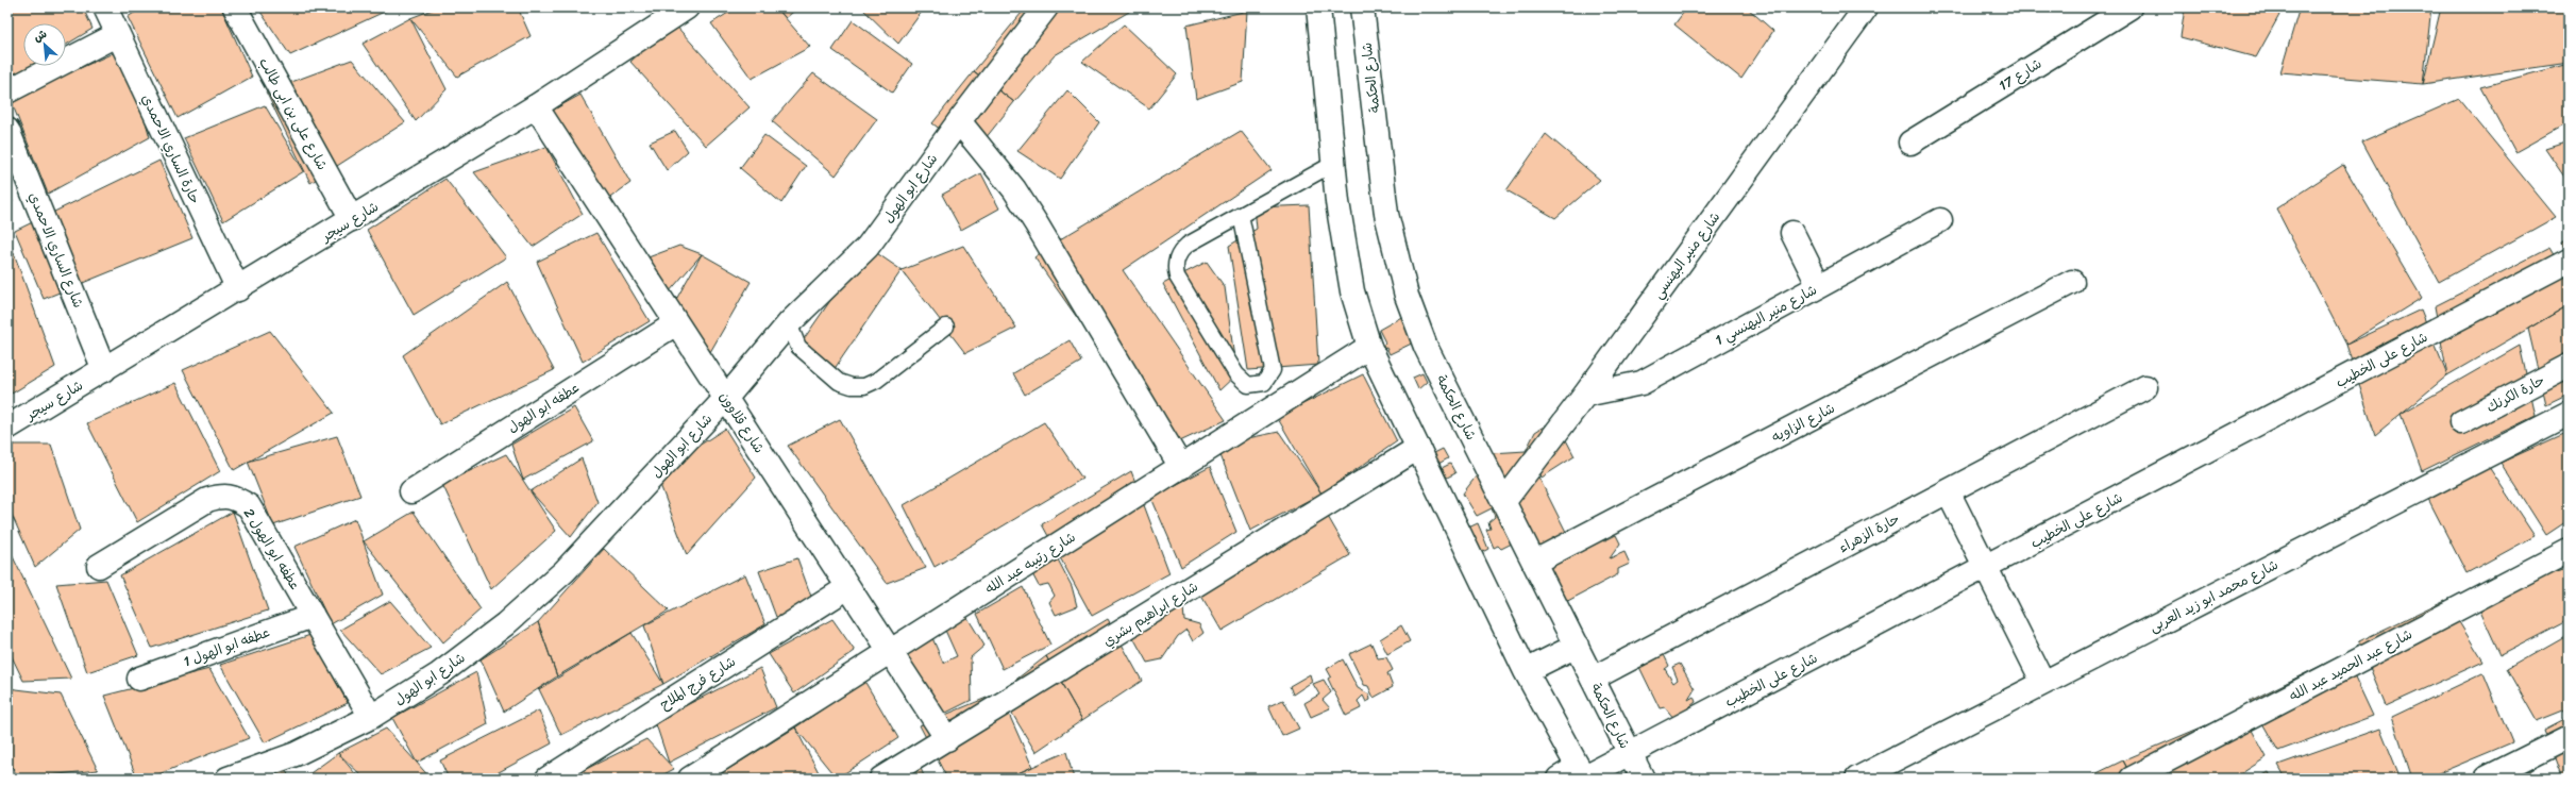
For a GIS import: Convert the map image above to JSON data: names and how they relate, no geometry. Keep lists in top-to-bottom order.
{
  "streets": {
    "street": [
      "شارع 17",
      "شارع الحكمة",
      "شارع على بن ابى طالب",
      "حارة الساري الاحمدي",
      "شارع ابو الهول",
      "شارع سيجر",
      "شارع الساري الاحمدي",
      "شارع منير البهنسي",
      "شارع منير البهنسي 1",
      "شارع على الخطيب",
      "حارة الكرنك",
      "عطفه ابو الهول",
      "شارع قلاوون",
      "شارع الزاويه",
      "حارة الزهراء",
      "عطفه ابو الهول 2",
      "شارع رتيبه عبد الله",
      "شارع محمد ابو زيد العربى",
      "شارع ابراهيم بشري",
      "عطفه ابو الهول 1",
      "شارع عبد الحميد عبد الله",
      "شارع فرج الملاح"
    ]
  },
  "crossings": [
    ["شارع الحكمة", "شارع منير البهنسي"],
    ["شارع الحكمة", "شارع على الخطيب"],
    ["شارع الحكمة", "شارع الزاويه"],
    ["شارع الحكمة", "حارة الزهراء"],
    ["شارع على بن ابى طالب", "شارع سيجر"],
    ["حارة الساري الاحمدي", "شارع سيجر"],
    ["شارع ابو الهول", "شارع قلاوون"],
    ["شارع ابو الهول", "عطفه ابو الهول 2"],
    ["شارع سيجر", "شارع الساري الاحمدي"],
    ["شارع سيجر", "شارع قلاوون"],
    ["شارع منير البهنسي", "شارع منير البهنسي 1"],
    ["عطفه ابو الهول", "شارع قلاوون"],
    ["شارع قلاوون", "شارع رتيبه عبد الله"],
    ["شارع قلاوون", "شارع ابراهيم بشري"],
    ["شارع قلاوون", "شارع فرج الملاح"],
    ["عطفه ابو الهول 2", "عطفه ابو الهول 1"]
  ],
  "north": "top left"
}
